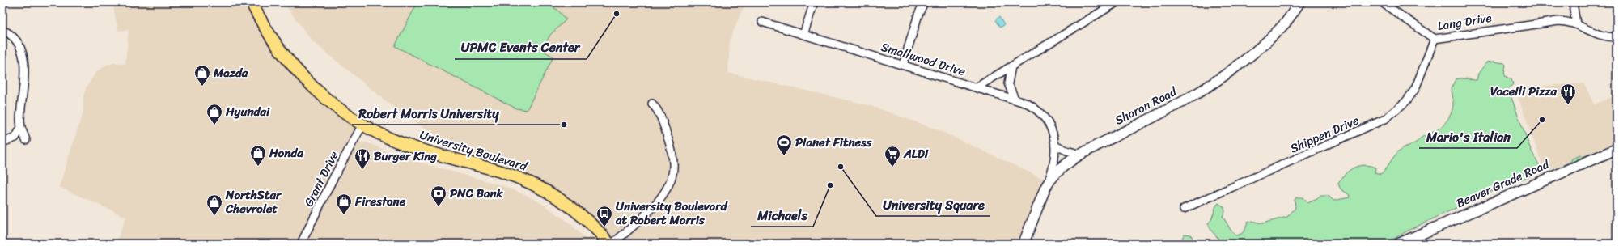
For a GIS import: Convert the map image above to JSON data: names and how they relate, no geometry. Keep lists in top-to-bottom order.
{
  "streets": {
    "main road": ["University Boulevard"],
    "street": [
      "Lang Drive",
      "Smallwood Drive",
      "Sharon Road",
      "Shippen Drive",
      "Grant Drive",
      "Beaver Grade Road"
    ]
  },
  "crossings": [
    ["Lang Drive", "Shippen Drive"],
    ["Smallwood Drive", "Sharon Road"],
    ["University Boulevard", "Grant Drive"]
  ],
  "places": {
    "other": [
      "UPMC Events Center",
      "Mario's Italian",
      "Robert Morris University",
      "University Square",
      "Michaels"
    ],
    "shop": [
      "Mazda",
      "Hyundai",
      "Honda",
      "Firestone",
      "NorthStar Chevrolet"
    ],
    "restaurant": ["Vocelli Pizza", "Burger King"],
    "sports": ["Planet Fitness"],
    "supermarket": ["ALDI"],
    "bank": ["PNC Bank"],
    "bus stop": ["University Boulevard at Robert Morris"]
  }
}
